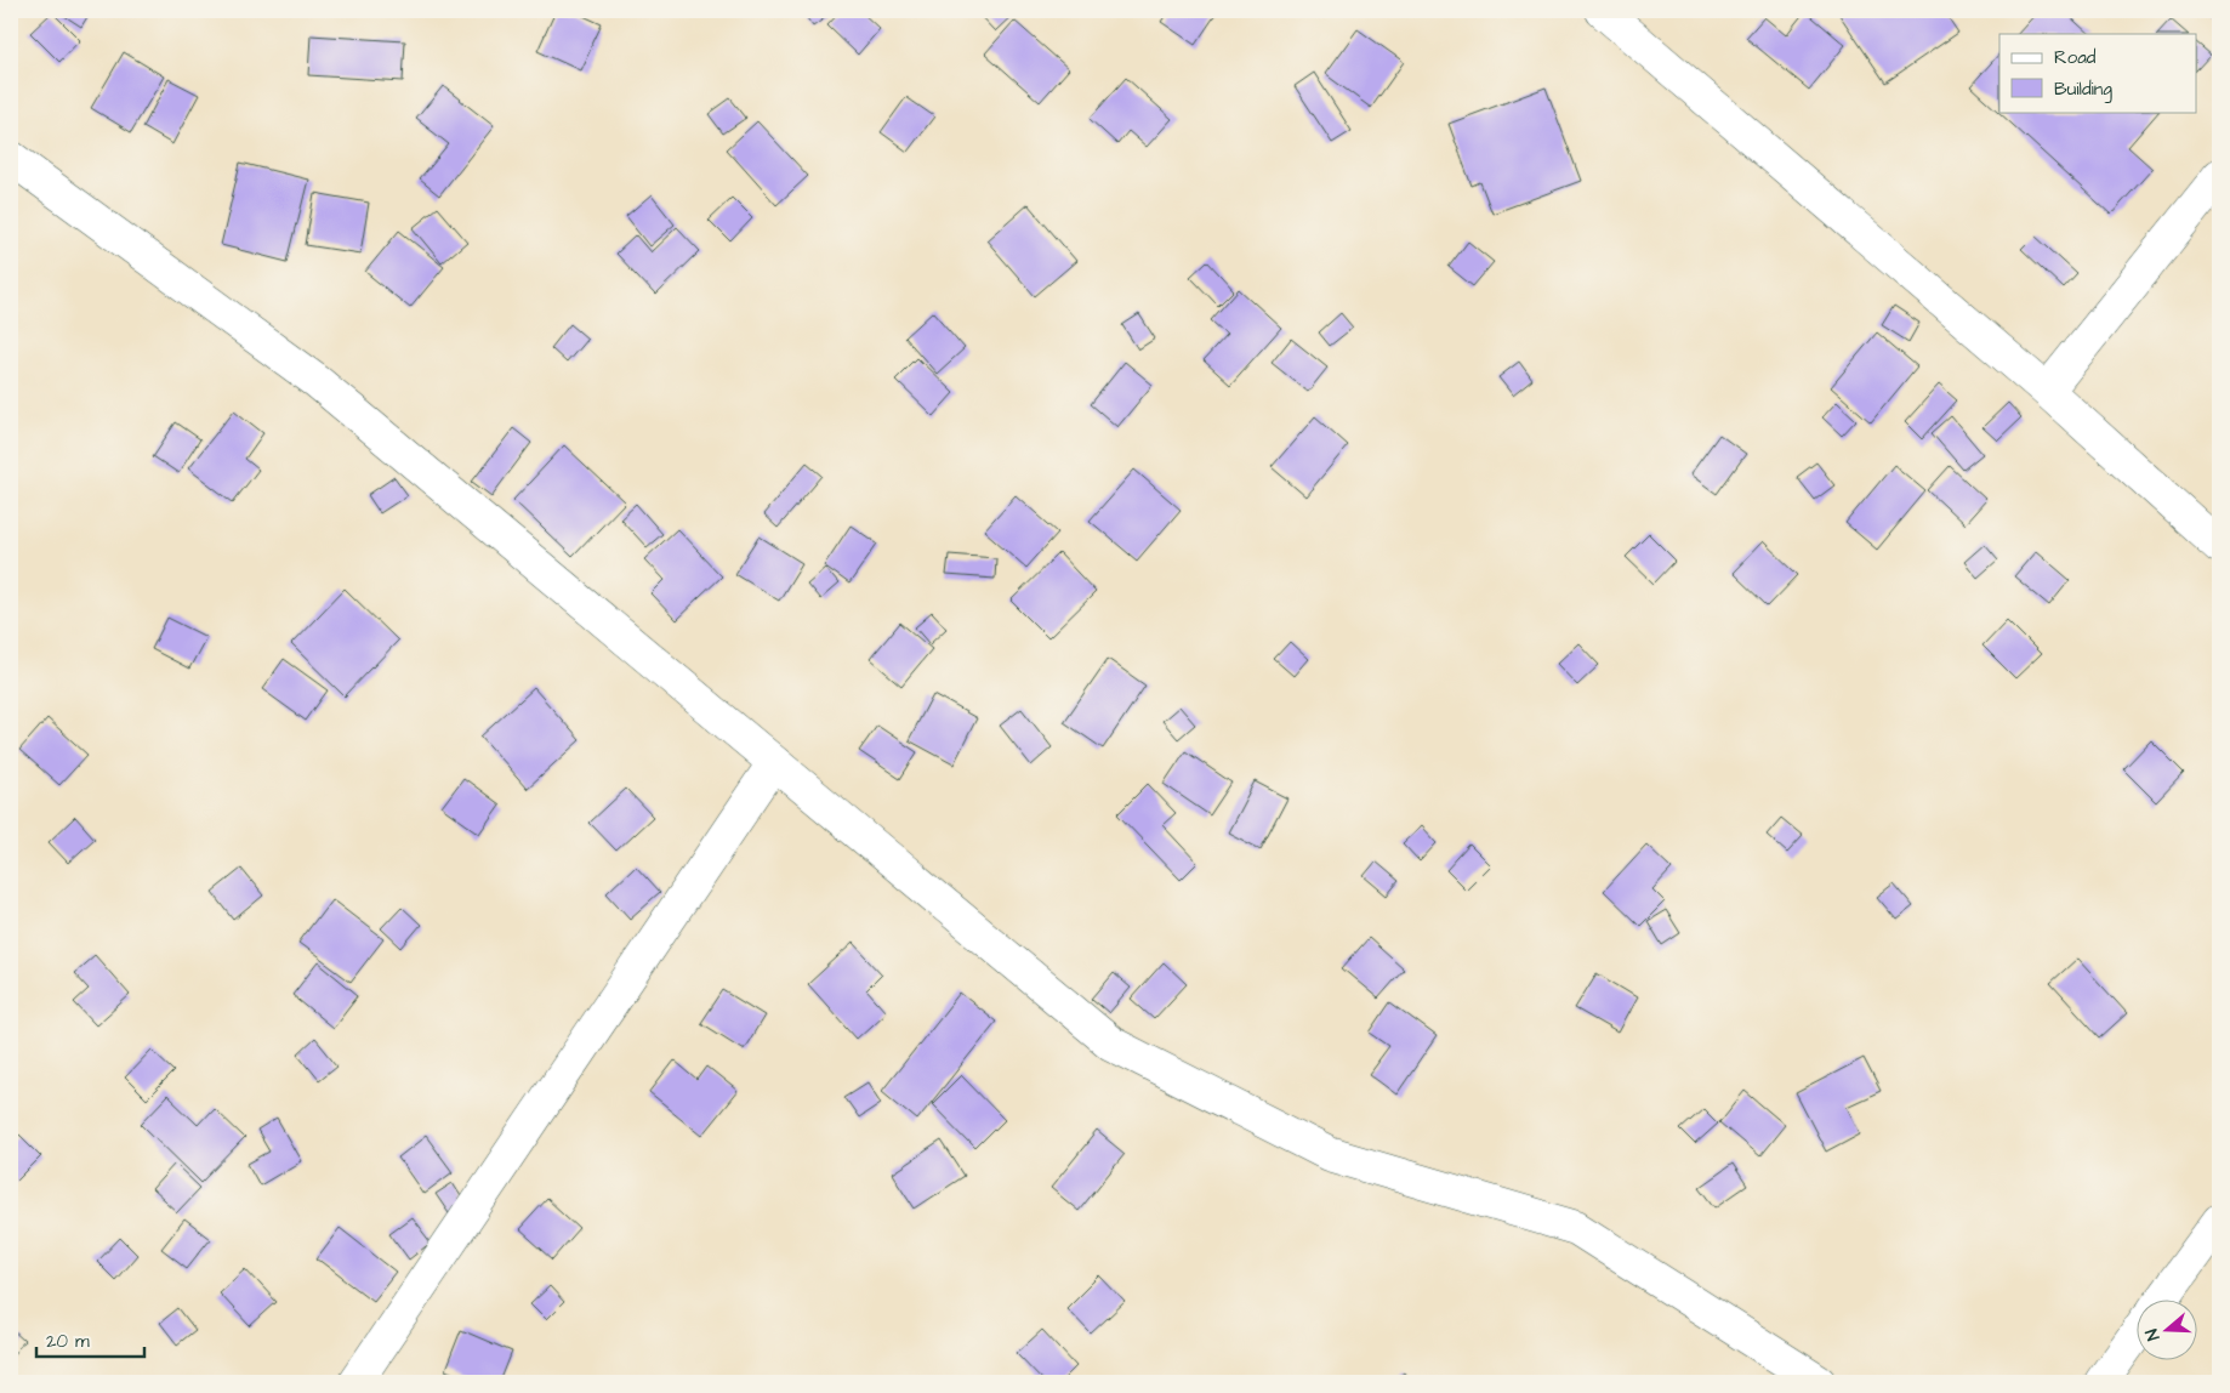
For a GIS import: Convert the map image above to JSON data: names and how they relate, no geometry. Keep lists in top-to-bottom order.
{
  "legend": ["Road", "Building"],
  "scale_bar": "20 m",
  "north": "left"
}
